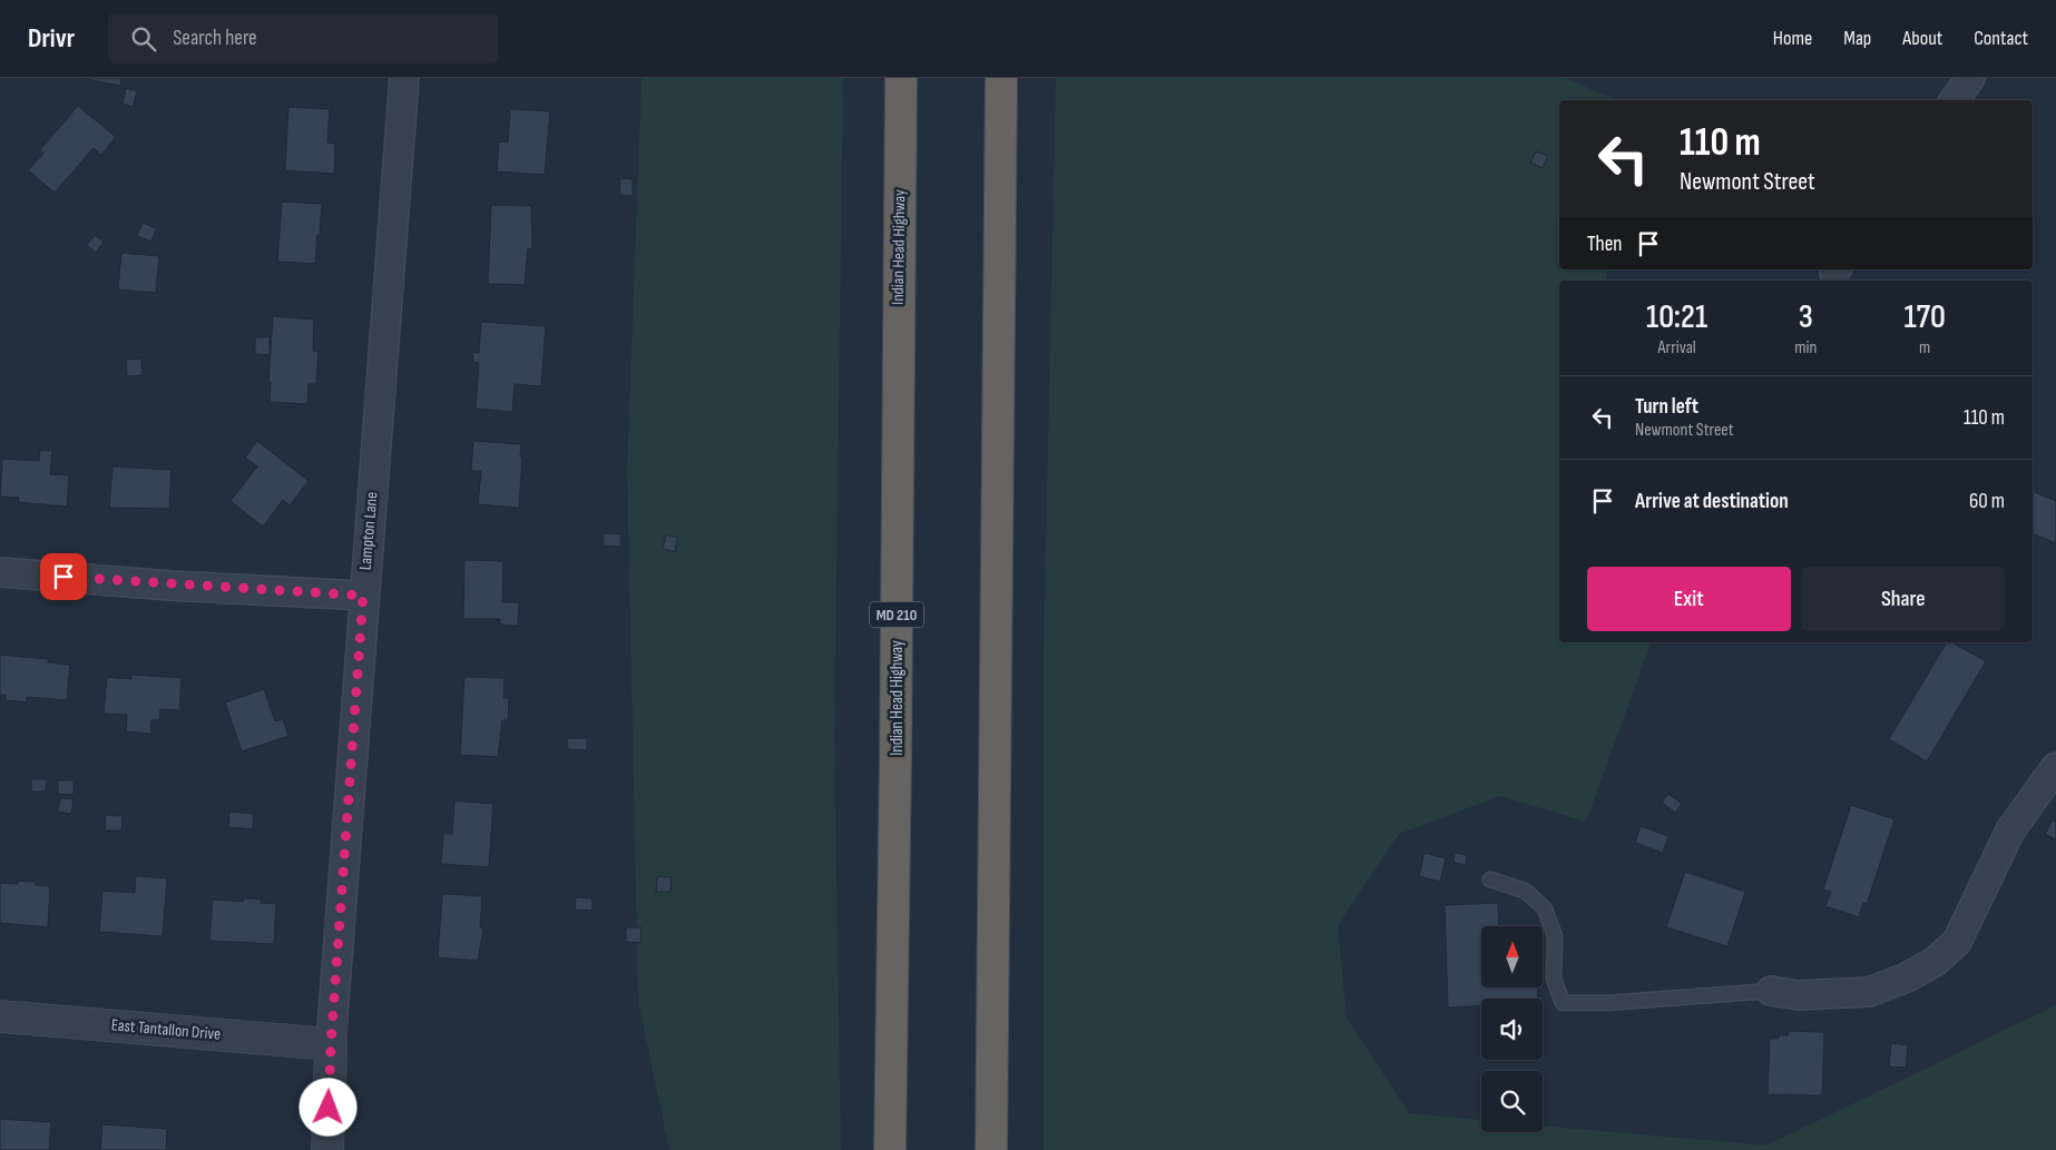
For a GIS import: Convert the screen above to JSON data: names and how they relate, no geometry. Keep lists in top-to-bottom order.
{
  "streets": {
    "highway": ["Indian Head Highway", "MD 210"],
    "street": ["Lampton Lane", "East Tantallon Drive"]
  },
  "crossings": [
    ["Lampton Lane", "East Tantallon Drive"]
  ],
  "north": "top",
  "page": {
    "header": "Drivr",
    "search": "Search here",
    "nav": [
      "Home",
      "Map",
      "About",
      "Contact"
    ],
    "turn": ["110 m", "Newmont Street"],
    "then": "Then",
    "eta": [
      "10:21",
      "Arrival",
      "3",
      "min",
      "170",
      "m"
    ],
    "list": [
      {
        "name": "Turn left",
        "note": "Newmont Street",
        "value": "110 m"
      },
      {
        "name": "Arrive at destination",
        "value": "60 m"
      }
    ],
    "buttons": ["Exit", "Share"]
  }
}
